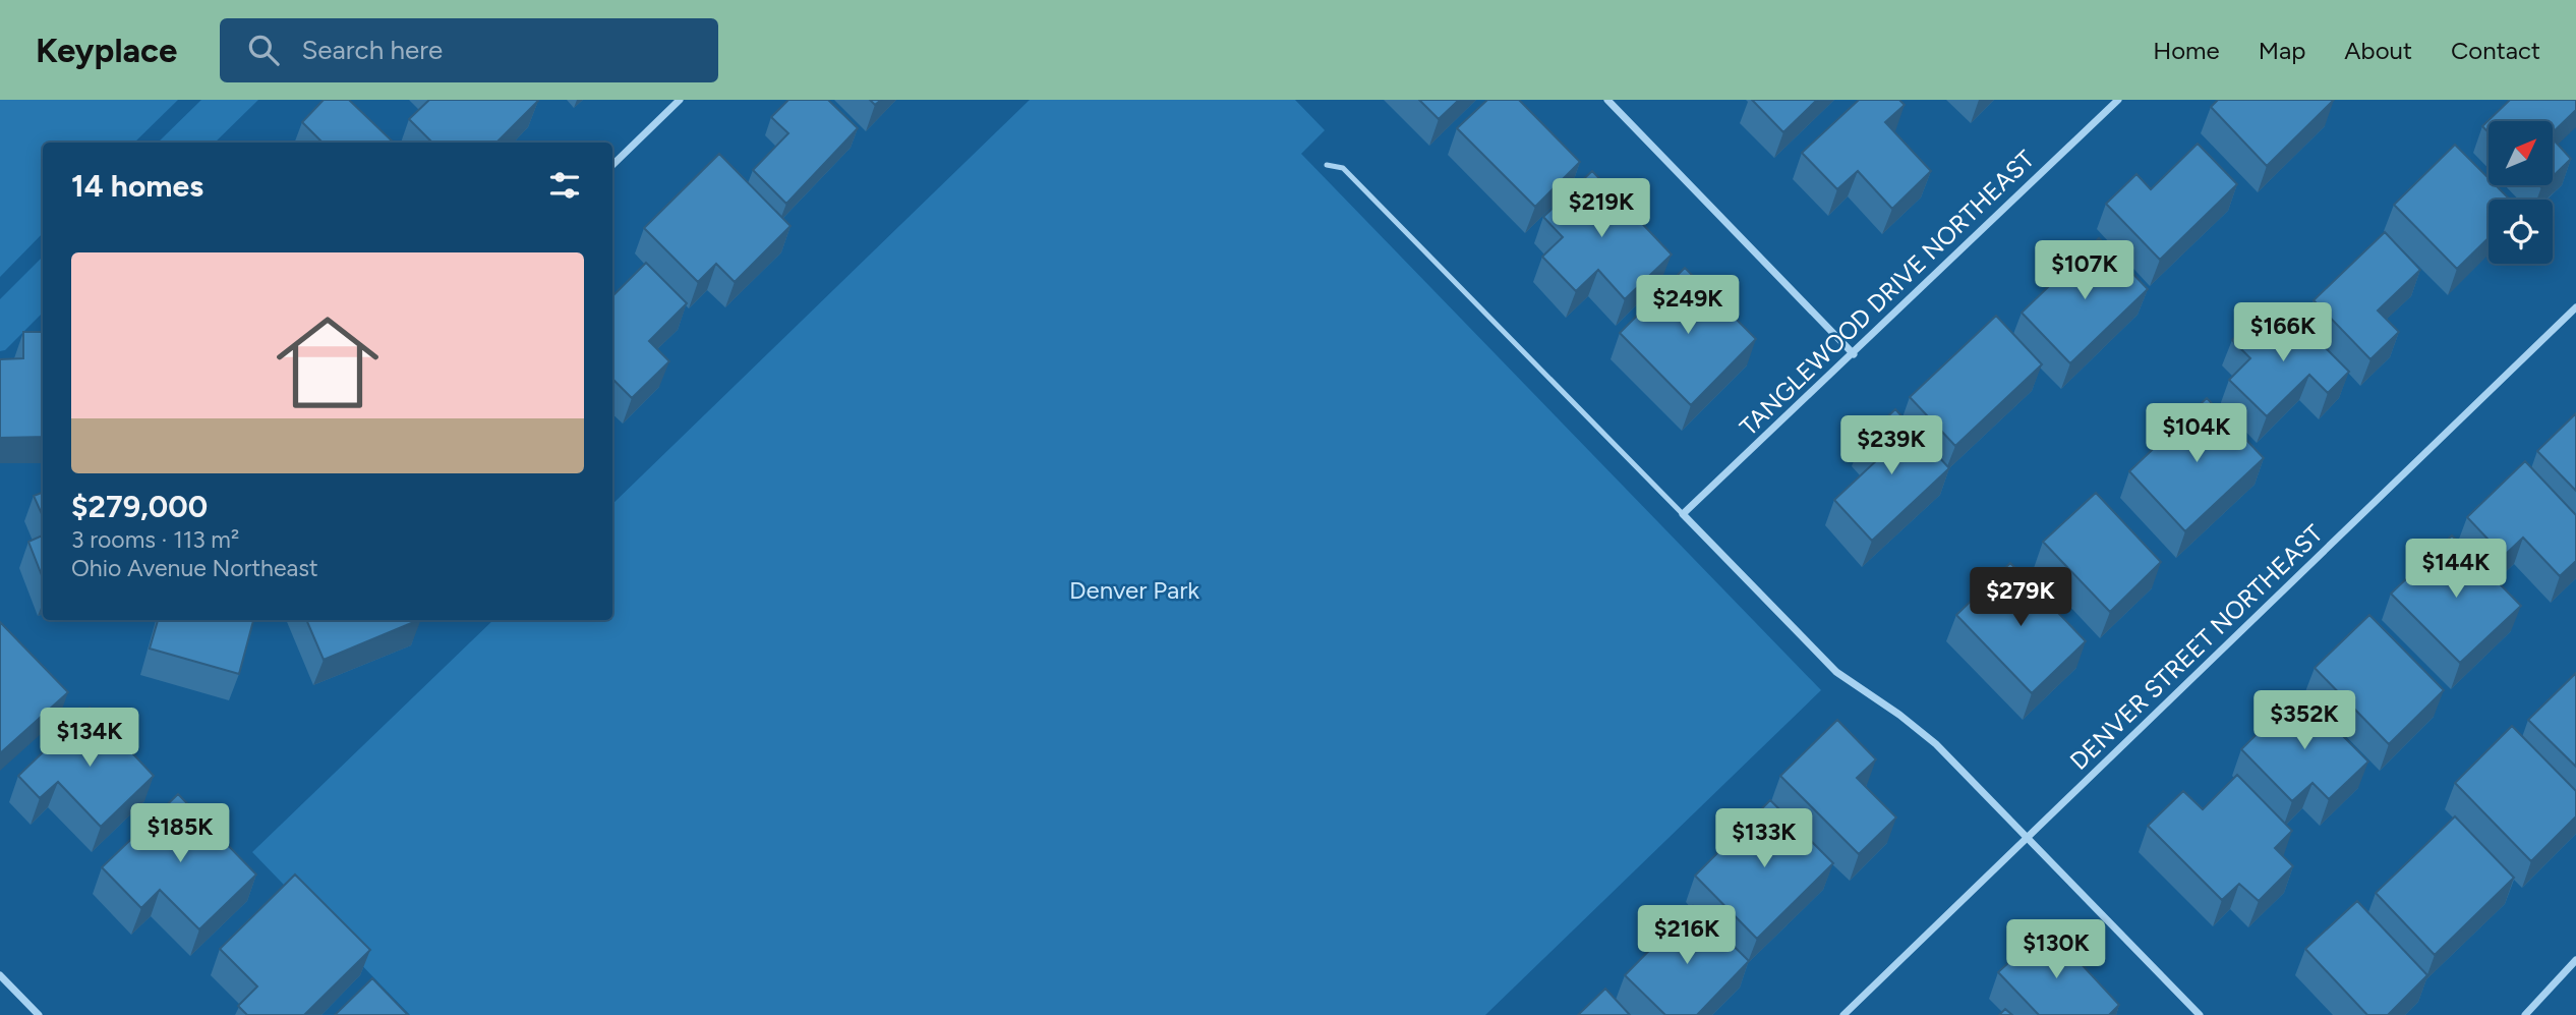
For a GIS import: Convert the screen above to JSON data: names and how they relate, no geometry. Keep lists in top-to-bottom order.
{
  "streets": {
    "street": ["TANGLEWOOD DRIVE NORTHEAST", "DENVER STREET NORTHEAST"]
  },
  "parks": ["Denver Park"],
  "north": "top right",
  "page": {
    "header": "Keyplace",
    "search": "Search here",
    "nav": [
      "Home",
      "Map",
      "About",
      "Contact"
    ],
    "heading": "14 homes",
    "price": [
      "$219K",
      "$107K",
      "$249K",
      "$166K",
      "$104K",
      "$239K",
      "$144K",
      "$279K",
      "$352K",
      "$134K",
      "$185K",
      "$133K",
      "$216K",
      "$130K"
    ],
    "list": [
      {
        "name": "$279,000",
        "note": "3 rooms · 113 m² · Ohio Avenue Northeast"
      }
    ]
  }
}
